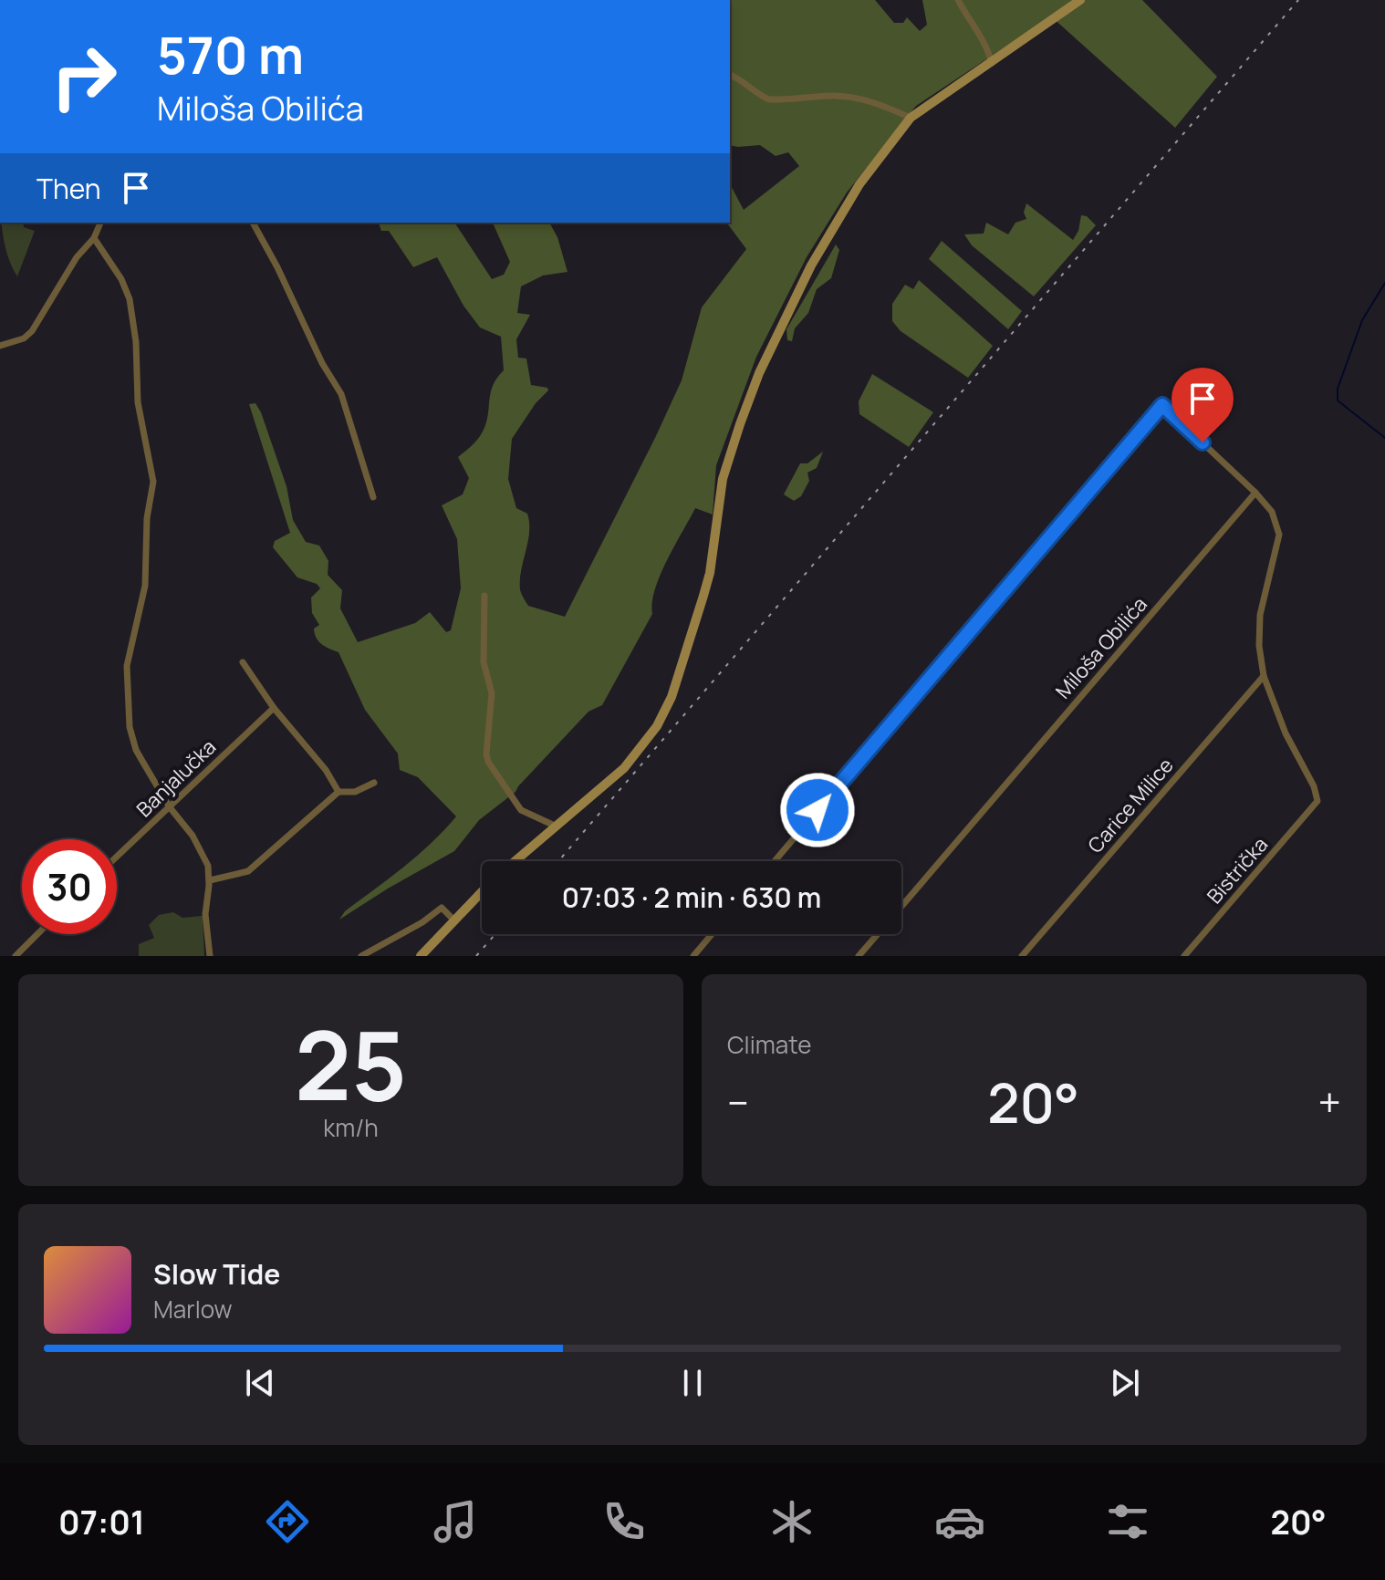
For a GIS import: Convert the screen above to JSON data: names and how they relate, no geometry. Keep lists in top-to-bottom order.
{
  "streets": {
    "street": [
      "Miloša Obilića",
      "Banjalučka",
      "Carice Milice",
      "Bistrička"
    ]
  },
  "crossings": [
    ["Carice Milice", "Bistrička"]
  ],
  "page": {
    "turn": ["570 m", "Miloša Obilića"],
    "then": "Then",
    "limit": "30",
    "trip": "07:03 · 2 min · 630 m",
    "tile": [
      ["25", "km/h"],
      "Climate"
    ],
    "heat": ["−", "20°", "+"],
    "song": ["Slow Tide", "Marlow"],
    "tabs": ["07:01", "20°"]
  }
}
